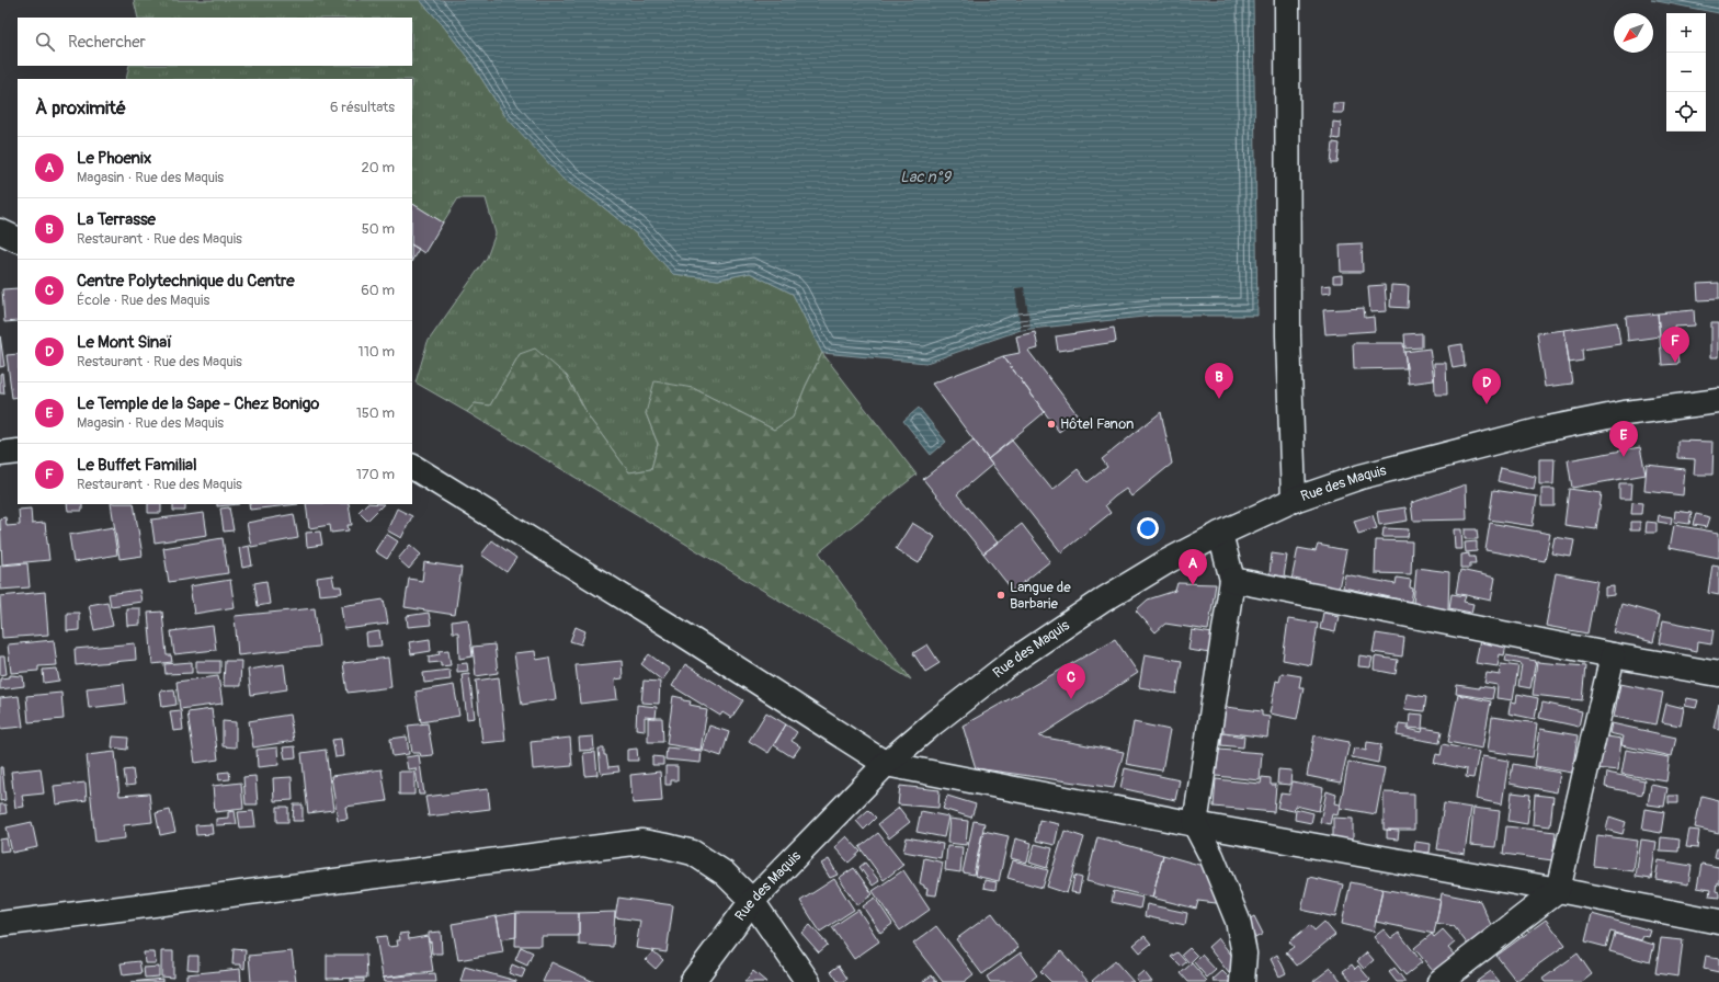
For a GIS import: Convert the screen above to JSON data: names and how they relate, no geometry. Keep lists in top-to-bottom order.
{
  "streets": {
    "street": ["Rue des Maquis"]
  },
  "water": ["Lac n°9"],
  "places": ["Hôtel Fanon", "Langue de Barbarie"],
  "north": "bottom left",
  "page": {
    "map_buttons": ["+", "−"],
    "search": "Rechercher",
    "heading": ["À proximité", "6 résultats"],
    "list": [
      {
        "mark": "A",
        "name": "Le Phoenix",
        "note": "Magasin · Rue des Maquis",
        "value": "20 m"
      },
      {
        "mark": "B",
        "name": "La Terrasse",
        "note": "Restaurant · Rue des Maquis",
        "value": "50 m"
      },
      {
        "mark": "C",
        "name": "Centre Polytechnique du Centre",
        "note": "École · Rue des Maquis",
        "value": "60 m"
      },
      {
        "mark": "D",
        "name": "Le Mont Sinaï",
        "note": "Restaurant · Rue des Maquis",
        "value": "110 m"
      },
      {
        "mark": "E",
        "name": "Le Temple de la Sape - Chez Bonigo",
        "note": "Magasin · Rue des Maquis",
        "value": "150 m"
      },
      {
        "mark": "F",
        "name": "Le Buffet Familial",
        "note": "Restaurant · Rue des Maquis",
        "value": "170 m"
      }
    ],
    "pins": [
      "F",
      "B",
      "D",
      "E",
      "A",
      "C"
    ]
  }
}
